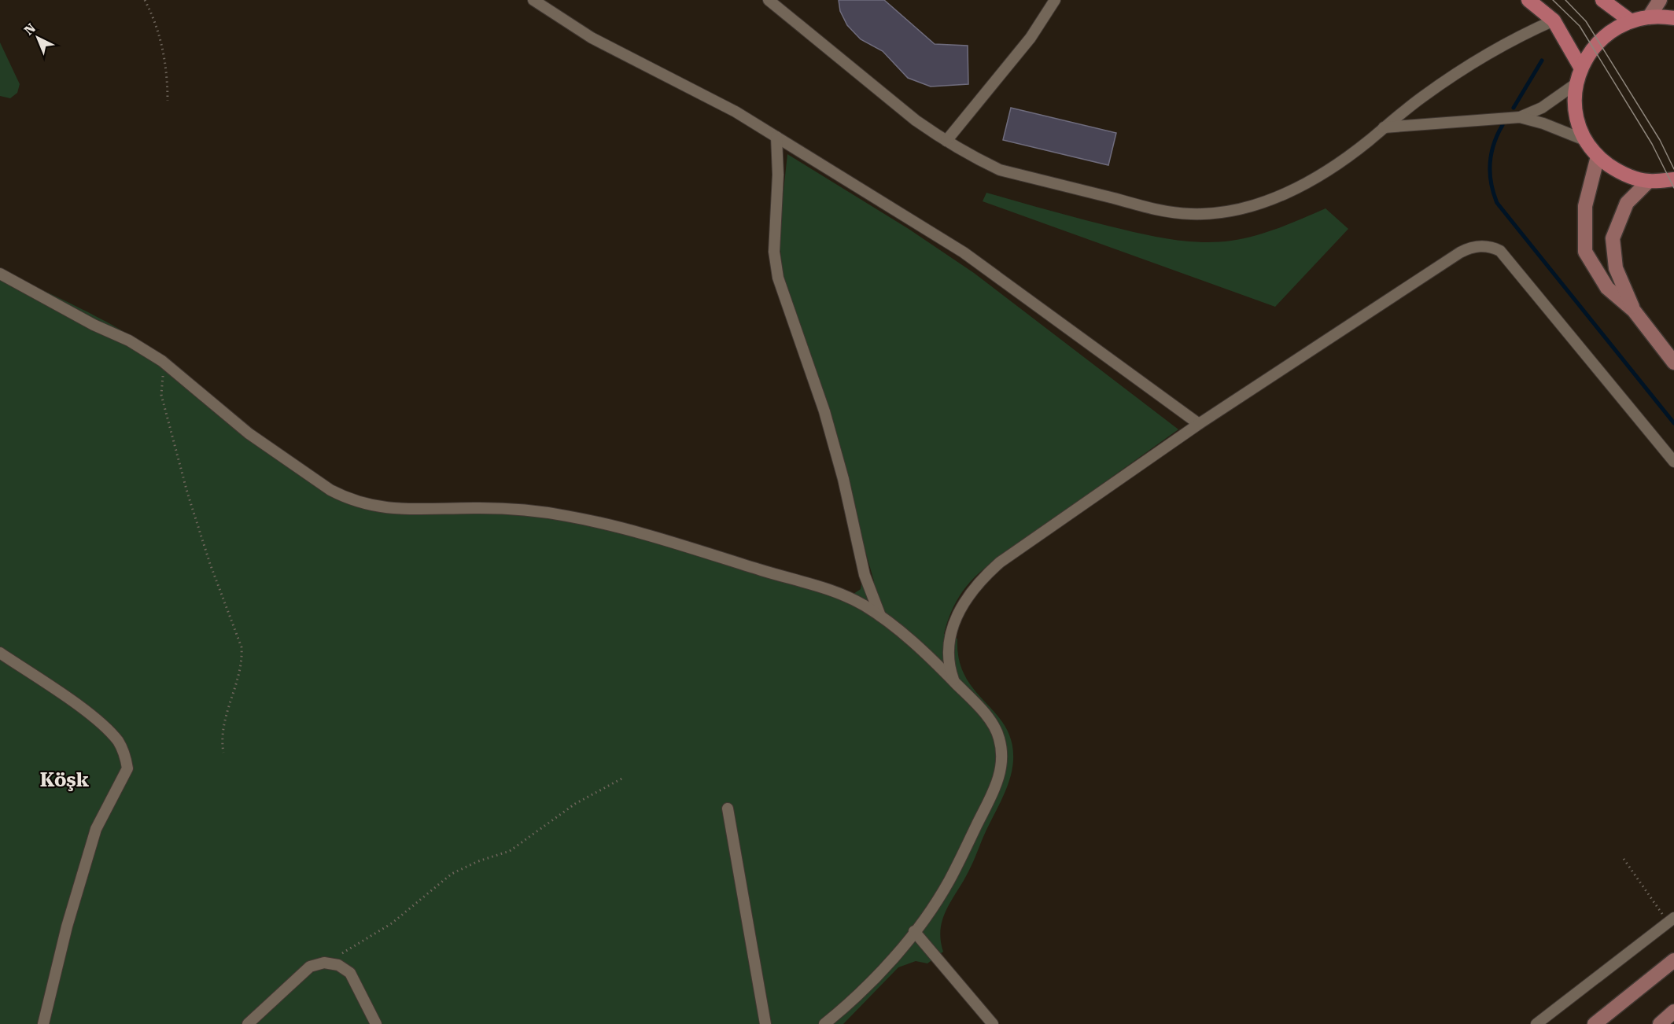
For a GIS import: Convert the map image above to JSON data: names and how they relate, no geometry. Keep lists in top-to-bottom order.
{
  "districts": ["Köşk"],
  "north": "top left"
}
